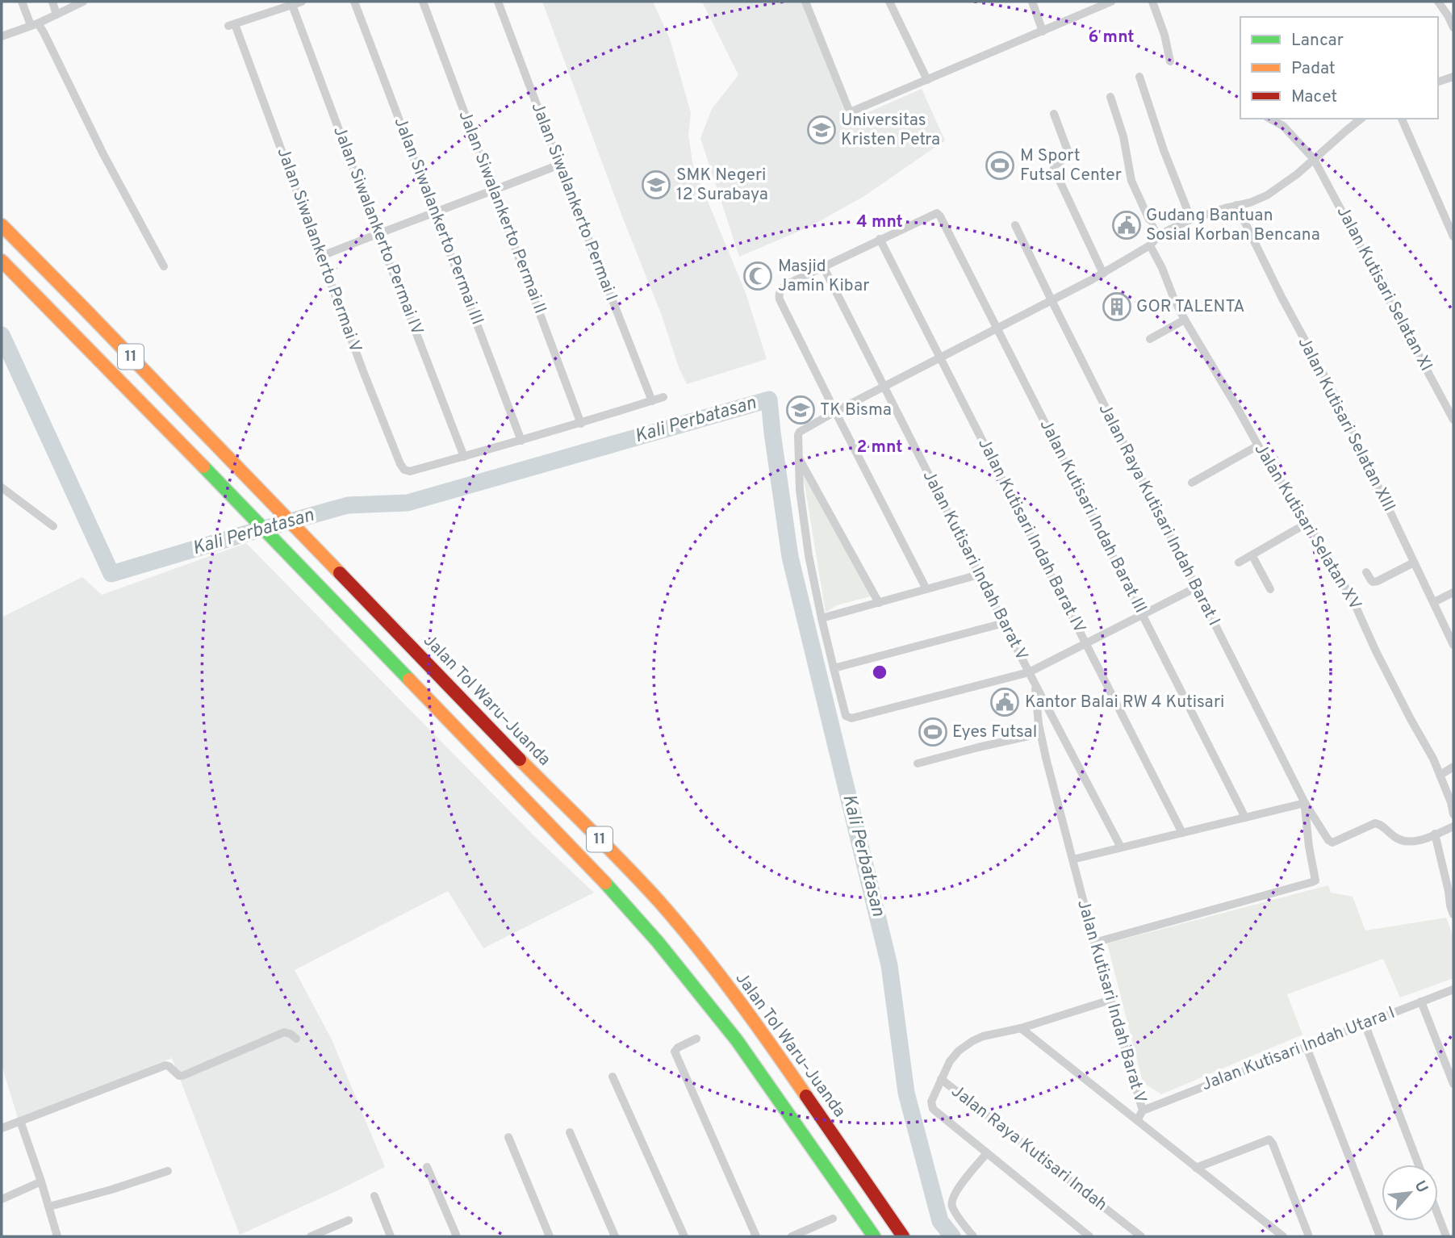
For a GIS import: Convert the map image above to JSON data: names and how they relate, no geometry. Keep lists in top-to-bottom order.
{
  "streets": {
    "highway": ["11", "Jalan Tol Waru–Juanda"],
    "street": [
      "Jalan Siwalankerto Permai I",
      "Jalan Siwalankerto Permai II",
      "Jalan Siwalankerto Permai III",
      "Jalan Siwalankerto Permai IV",
      "Jalan Siwalankerto Permai V",
      "Jalan Kutisari Selatan XI",
      "Jalan Kutisari Selatan XIII",
      "Jalan Raya Kutisari Indah Barat I",
      "Jalan Kutisari Indah Barat III",
      "Jalan Kutisari Selatan XV",
      "Jalan Kutisari Indah Barat IV",
      "Jalan Kutisari Indah Barat V",
      "Jalan Kutisari Indah Utara I",
      "Jalan Raya Kutisari Indah"
    ]
  },
  "crossings": [
    ["Jalan Siwalankerto Permai IV", "Jalan Siwalankerto Permai V"],
    ["Jalan Kutisari Indah Barat III", "Jalan Kutisari Indah Barat IV"],
    ["Jalan Kutisari Indah Barat V", "Jalan Kutisari Indah Utara I"]
  ],
  "water": ["Kali Perbatasan"],
  "places": {
    "school or university": ["Universitas Kristen Petra", "SMK Negeri 12 Surabaya", "TK Bisma"],
    "sports": ["M Sport Futsal Center", "Eyes Futsal"],
    "public building": ["Gudang Bantuan Sosial Korban Bencana", "Kantor Balai RW 4 Kutisari"],
    "mosque": ["Masjid Jamin Kibar"],
    "building": ["GOR TALENTA"]
  },
  "legend": ["Lancar", "Padat", "Macet"],
  "north": "top right",
  "rings": ["6 mnt", "4 mnt", "2 mnt"]
}
